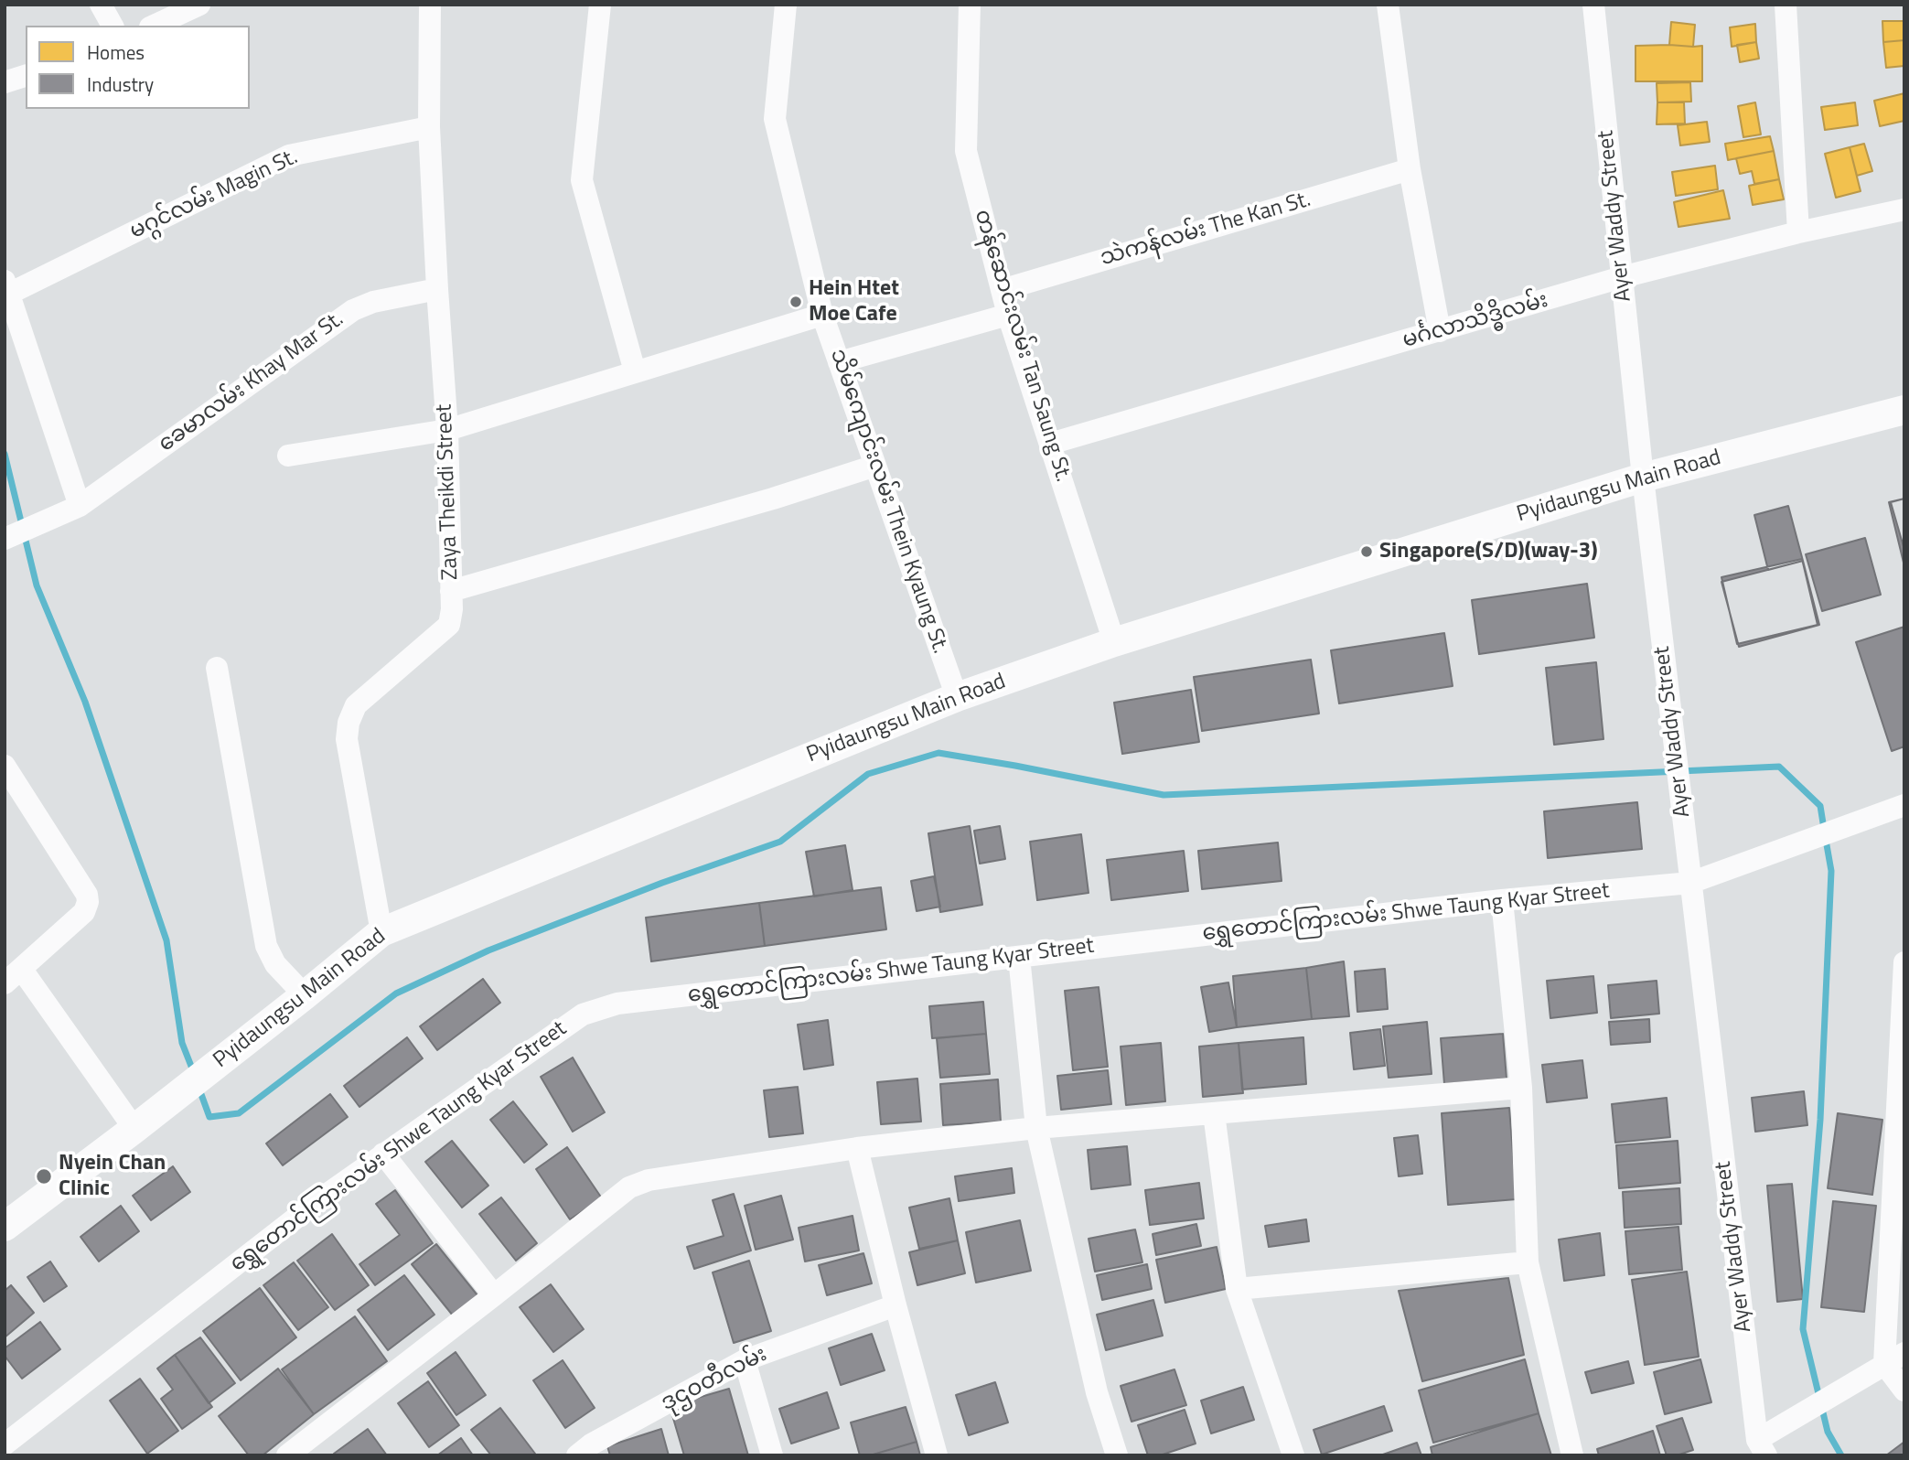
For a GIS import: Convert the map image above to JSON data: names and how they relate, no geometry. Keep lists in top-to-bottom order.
{
  "streets": {
    "main road": ["Pyidaungsu Main Road"],
    "street": [
      "မဂ္ဂင်လမ်း Magin St.",
      "Ayer Waddy Street",
      "သဲကန်လမ်း The Kan St.",
      "မင်္ဂလာသိဒ္ဓိလမ်း",
      "တန်ဆောင်းလမ်း Tan Saung St.",
      "ခေမာလမ်း Khay Mar St.",
      "Zaya Theikdi Street",
      "သိမ်ကျောင်းလမ်း Thein Kyaung St.",
      "ရွှေတောင်ကြားလမ်း Shwe Taung Kyar Street",
      "ဒုဌဝတီလမ်း"
    ]
  },
  "crossings": [
    ["မဂ္ဂင်လမ်း Magin St.", "Zaya Theikdi Street"],
    ["Ayer Waddy Street", "မင်္ဂလာသိဒ္ဓိလမ်း"],
    ["Ayer Waddy Street", "Pyidaungsu Main Road"],
    ["Ayer Waddy Street", "ရွှေတောင်ကြားလမ်း Shwe Taung Kyar Street"],
    ["သဲကန်လမ်း The Kan St.", "တန်ဆောင်းလမ်း Tan Saung St."],
    ["မင်္ဂလာသိဒ္ဓိလမ်း", "တန်ဆောင်းလမ်း Tan Saung St."],
    ["တန်ဆောင်းလမ်း Tan Saung St.", "Pyidaungsu Main Road"],
    ["ခေမာလမ်း Khay Mar St.", "Zaya Theikdi Street"],
    ["Pyidaungsu Main Road", "Zaya Theikdi Street"],
    ["Pyidaungsu Main Road", "သိမ်ကျောင်းလမ်း Thein Kyaung St."]
  ],
  "places": ["Hein Htet Moe Cafe", "Singapore(S/D)(way-3)", "Nyein Chan Clinic"],
  "legend": ["Homes", "Industry"]
}
